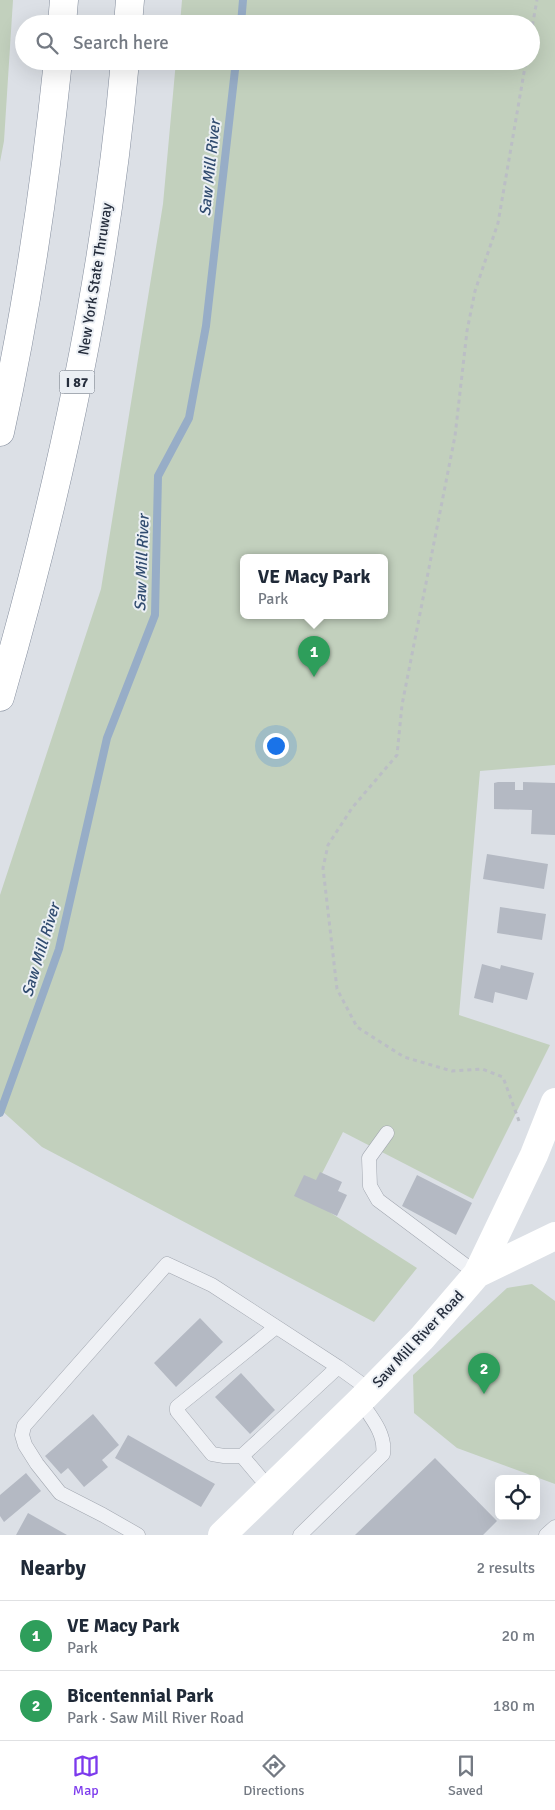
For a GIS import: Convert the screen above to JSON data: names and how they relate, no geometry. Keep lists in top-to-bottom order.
{
  "streets": {
    "main road": ["New York State Thruway", "I 87", "Saw Mill River Road"]
  },
  "water": ["Saw Mill River"],
  "page": {
    "search": "Search here",
    "popup": ["VE Macy Park", "Park"],
    "pins": ["1", "2"],
    "heading": ["Nearby", "2 results"],
    "list": [
      {
        "mark": "1",
        "name": "VE Macy Park",
        "note": "Park",
        "value": "20 m"
      },
      {
        "mark": "2",
        "name": "Bicentennial Park",
        "note": "Park · Saw Mill River Road",
        "value": "180 m"
      }
    ],
    "nav": ["Map", "Directions", "Saved"]
  }
}
